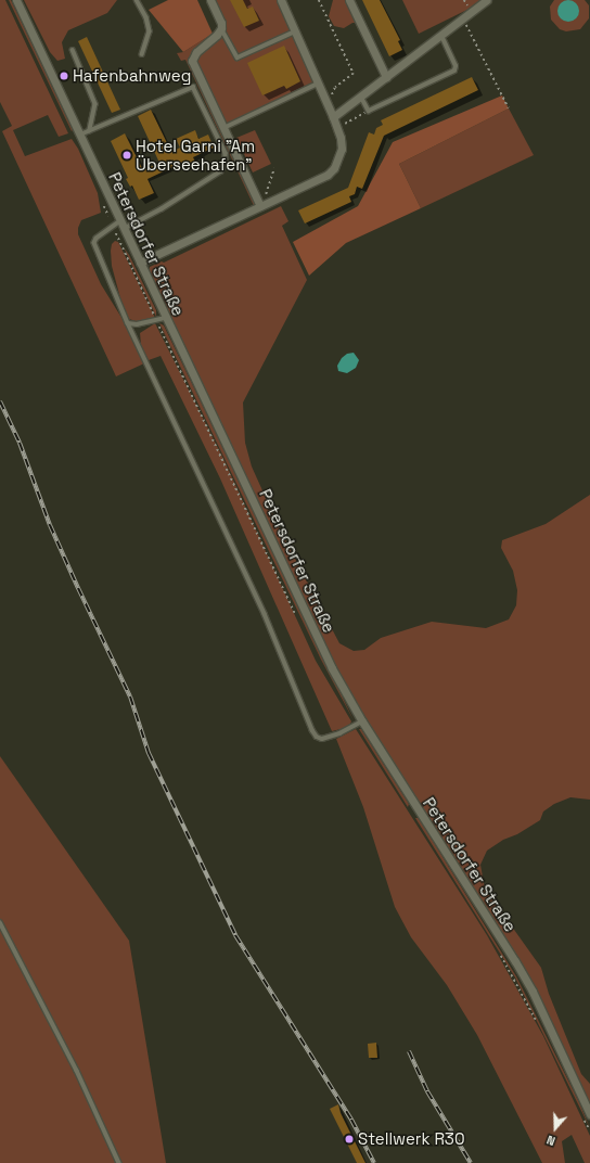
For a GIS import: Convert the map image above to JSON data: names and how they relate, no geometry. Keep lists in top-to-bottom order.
{
  "streets": {
    "street": ["Petersdorfer Straße"]
  },
  "places": ["Hafenbahnweg", "Hotel Garni \"Am Überseehafen\"", "Stellwerk R30"],
  "north": "bottom"
}
